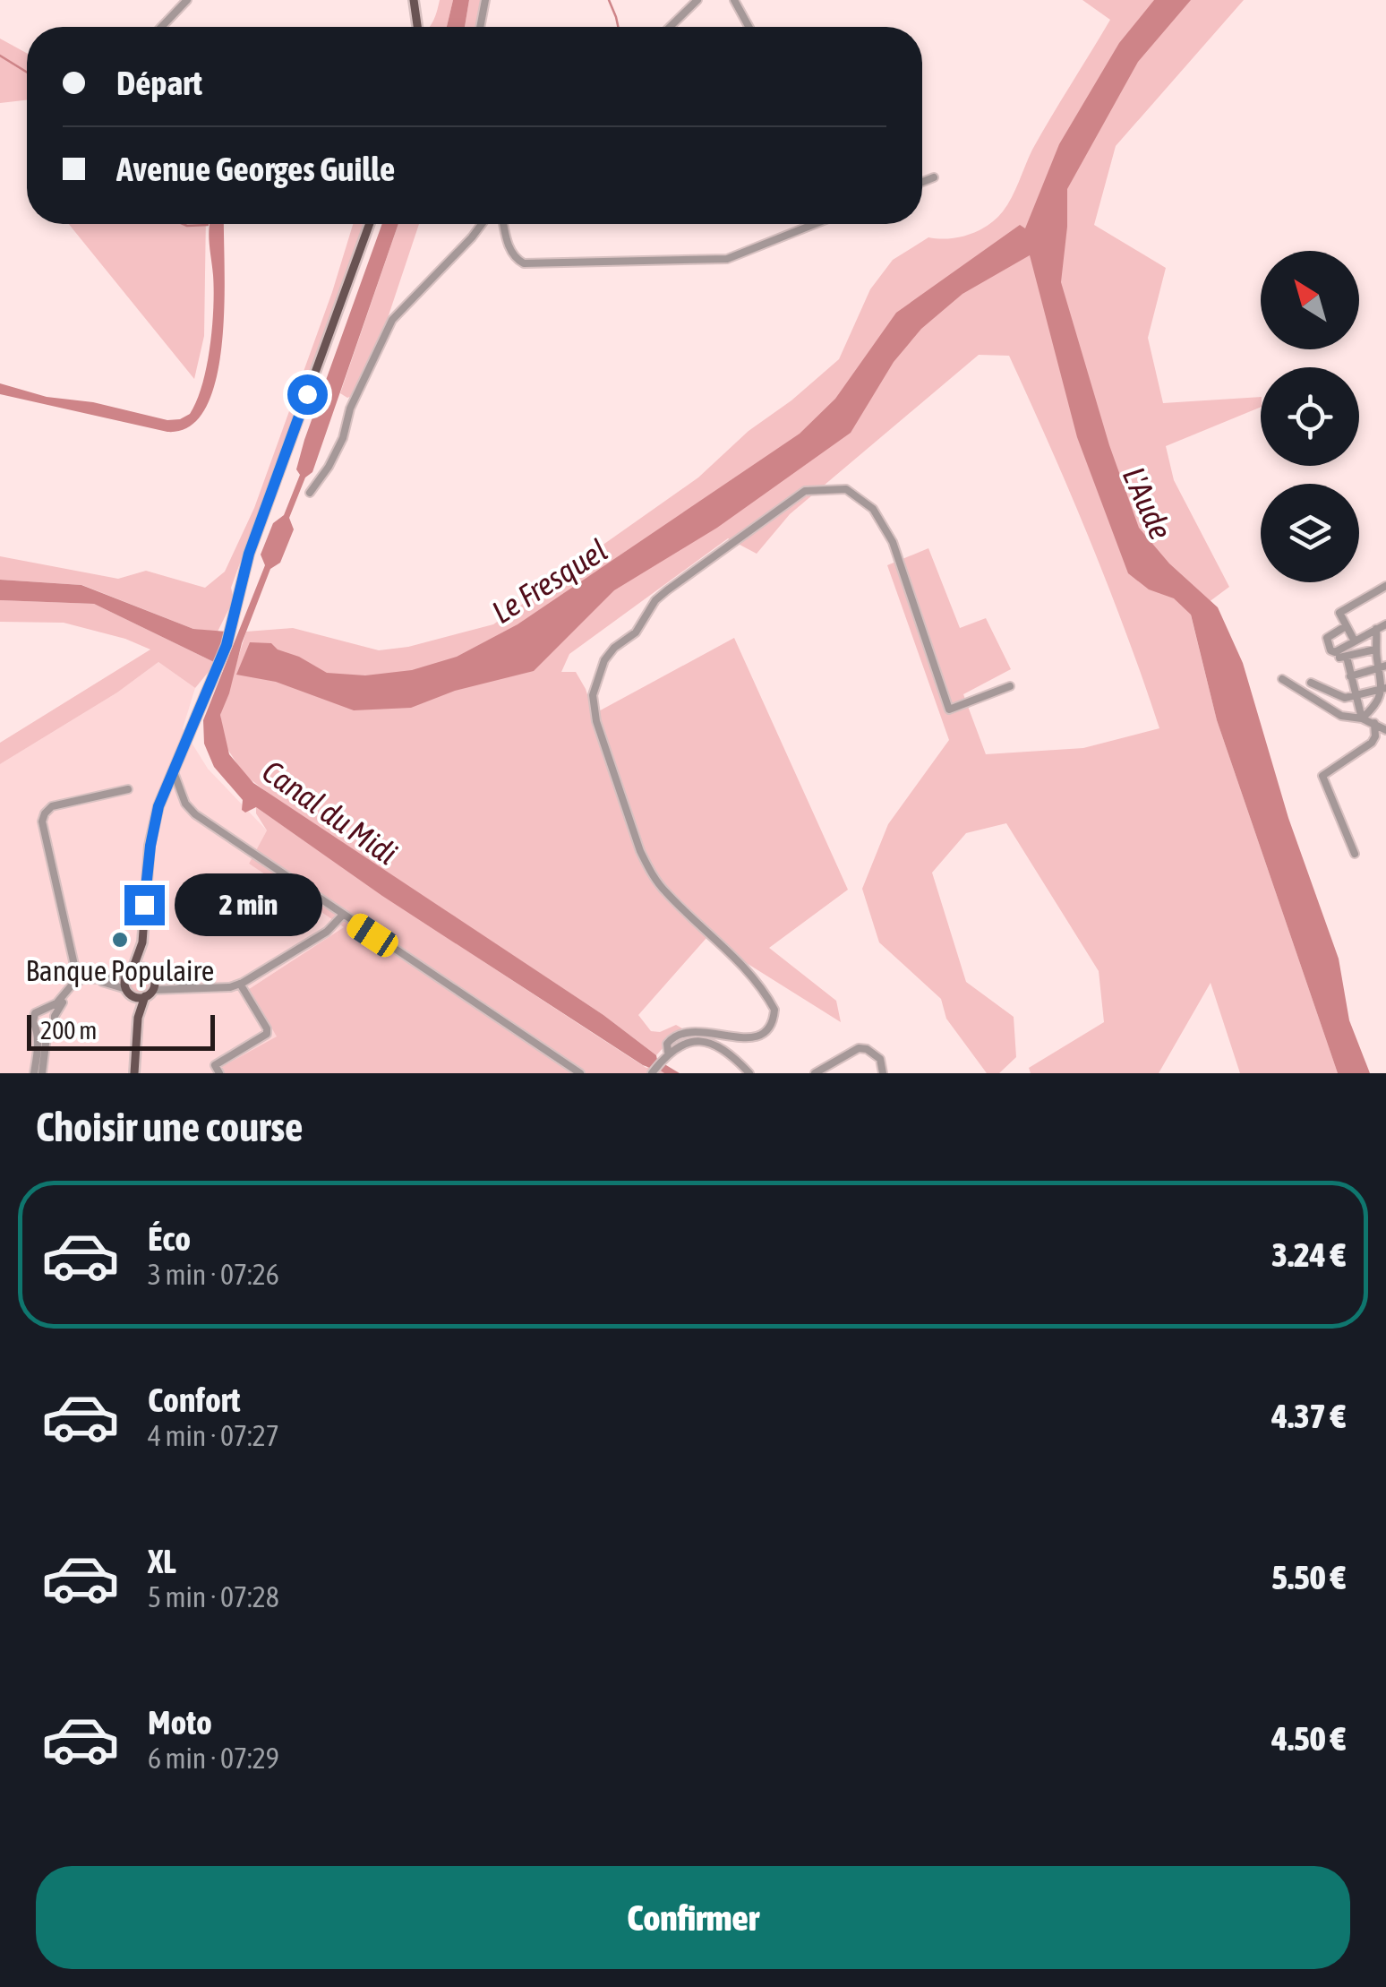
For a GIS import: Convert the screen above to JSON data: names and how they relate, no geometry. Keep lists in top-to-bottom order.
{
  "water": ["L'Aude", "Le Fresquel", "Canal du Midi"],
  "places": ["Banque Populaire"],
  "scale_bar": "200 m",
  "north": "top left",
  "page": {
    "banner": ["Départ", "Avenue Georges Guille"],
    "bubble": "2 min",
    "scale": "200 m",
    "heading": "Choisir une course",
    "list": [
      {
        "name": "Éco",
        "note": "3 min · 07:26",
        "value": "3.24 €"
      },
      {
        "name": "Confort",
        "note": "4 min · 07:27",
        "value": "4.37 €"
      },
      {
        "name": "XL",
        "note": "5 min · 07:28",
        "value": "5.50 €"
      },
      {
        "name": "Moto",
        "note": "6 min · 07:29",
        "value": "4.50 €"
      }
    ],
    "buttons": "Confirmer"
  }
}
